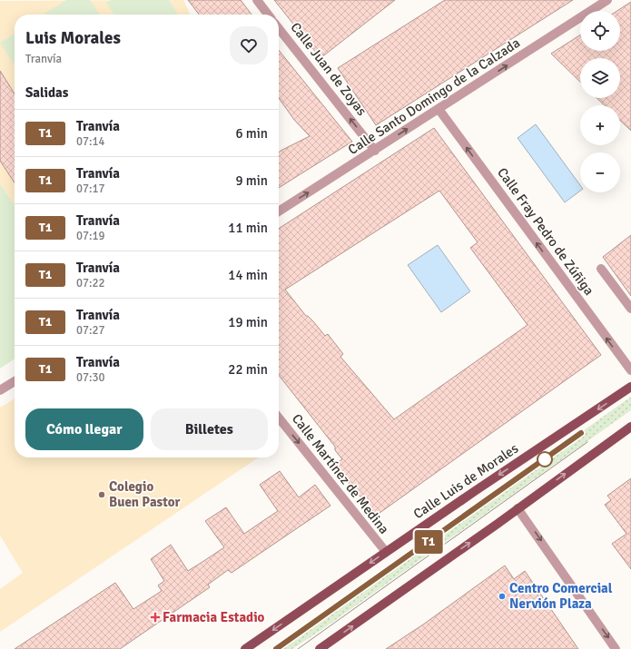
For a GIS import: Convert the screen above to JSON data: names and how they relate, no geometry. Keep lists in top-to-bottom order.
{
  "streets": {
    "main road": ["Calle Luis de Morales"],
    "street": [
      "Calle Juan de Zoyas",
      "Calle Santo Domingo de la Calzada",
      "Calle Fray Pedro de Zúñiga",
      "Calle Martínez de Medina"
    ]
  },
  "crossings": [
    ["Calle Juan de Zoyas", "Calle Santo Domingo de la Calzada"],
    ["Calle Santo Domingo de la Calzada", "Calle Fray Pedro de Zúñiga"],
    ["Calle Martínez de Medina", "Calle Luis de Morales"]
  ],
  "one_way": [
    "Calle Juan de Zoyas",
    "Calle Santo Domingo de la Calzada",
    "Calle Fray Pedro de Zúñiga",
    "Calle Martínez de Medina"
  ],
  "places": {
    "other": ["Colegio Buen Pastor", "Centro Comercial Nervión Plaza"],
    "health": ["Farmacia Estadio"]
  },
  "lines": ["tram line T1"],
  "page": {
    "on_map": "T1",
    "map_buttons": ["+", "−"],
    "heading": [
      ["Luis Morales", "Tranvía"],
      "Salidas"
    ],
    "list": [
      {
        "mark": "T1",
        "name": "Tranvía",
        "note": "07:14",
        "value": "6 min"
      },
      {
        "mark": "T1",
        "name": "Tranvía",
        "note": "07:17",
        "value": "9 min"
      },
      {
        "mark": "T1",
        "name": "Tranvía",
        "note": "07:19",
        "value": "11 min"
      },
      {
        "mark": "T1",
        "name": "Tranvía",
        "note": "07:22",
        "value": "14 min"
      },
      {
        "mark": "T1",
        "name": "Tranvía",
        "note": "07:27",
        "value": "19 min"
      },
      {
        "mark": "T1",
        "name": "Tranvía",
        "note": "07:30",
        "value": "22 min"
      }
    ],
    "buttons": ["Cómo llegar", "Billetes"]
  }
}
